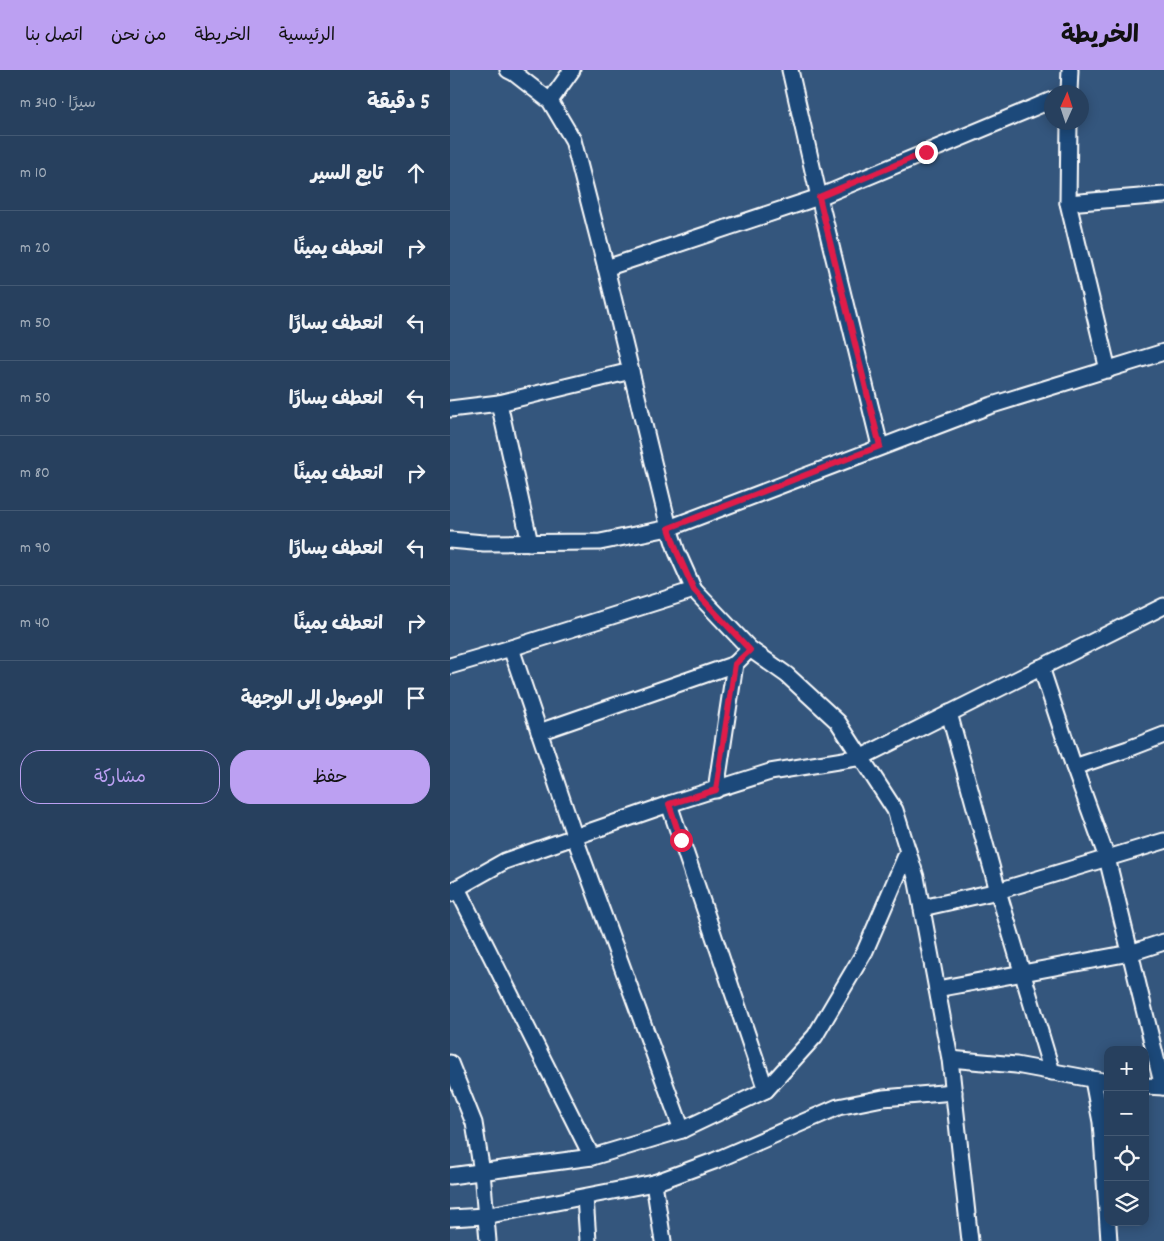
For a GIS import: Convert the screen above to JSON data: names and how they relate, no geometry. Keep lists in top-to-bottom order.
{
  "north": "top",
  "page": {
    "header": "الخريطة",
    "nav": [
      "الرئيسية",
      "الخريطة",
      "من نحن",
      "اتصل بنا"
    ],
    "heading": ["5 دقيقة", "سيرًا · 340 m"],
    "list": [
      ["تابع السير", "10 m"],
      ["انعطف يمينًا", "20 m"],
      ["انعطف يسارًا", "50 m"],
      ["انعطف يسارًا", "50 m"],
      ["انعطف يمينًا", "80 m"],
      ["انعطف يسارًا", "90 m"],
      ["انعطف يمينًا", "40 m"],
      "الوصول إلى الوجهة"
    ],
    "buttons": ["حفظ", "مشاركة"],
    "map_buttons": ["+", "−"]
  }
}
